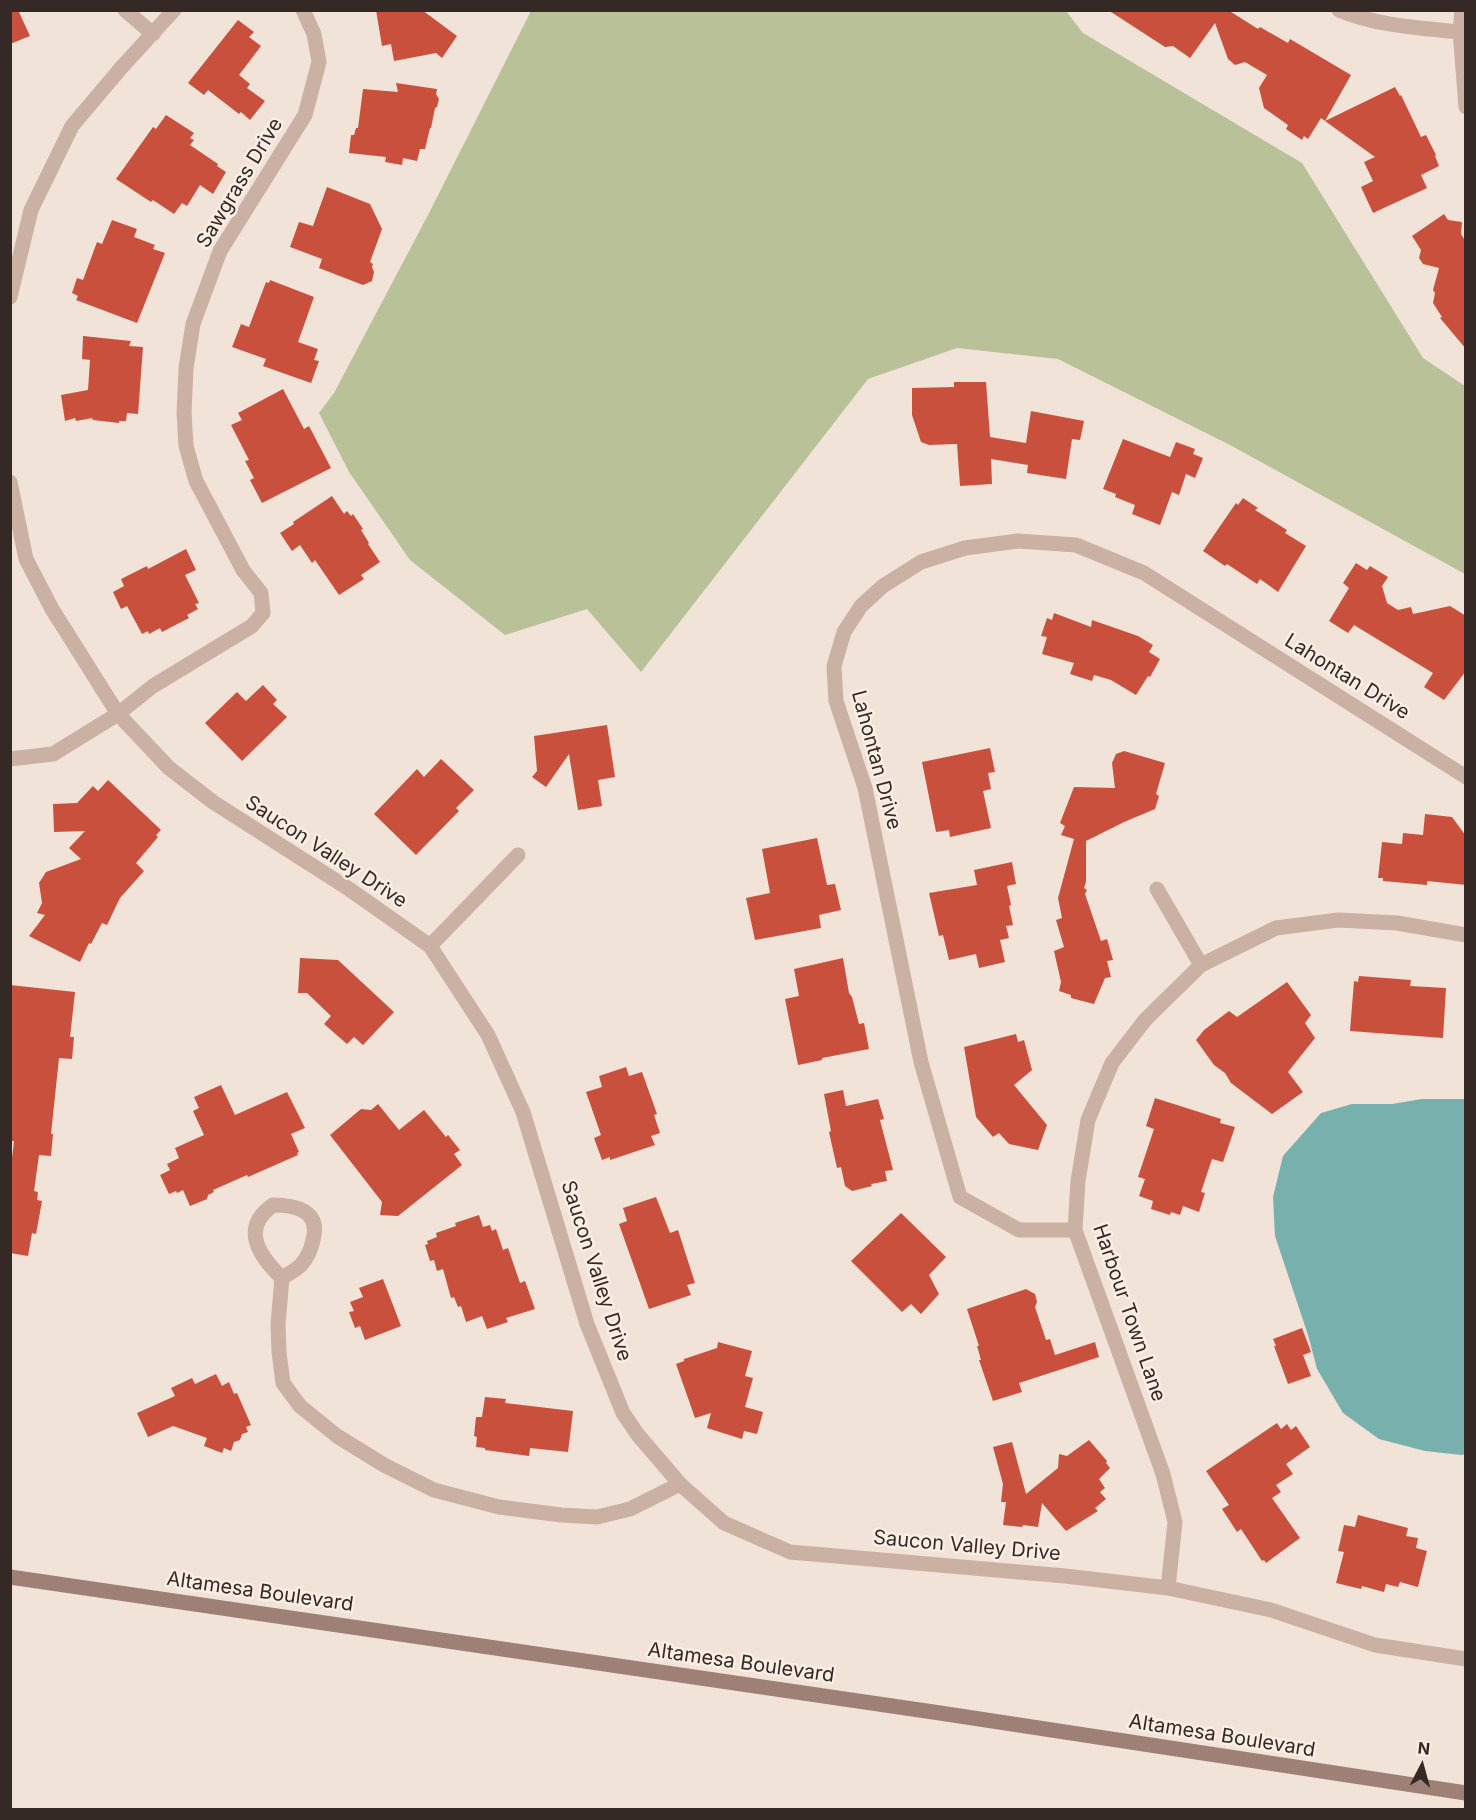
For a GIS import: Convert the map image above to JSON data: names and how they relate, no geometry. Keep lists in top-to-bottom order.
{
  "streets": {
    "street": [
      "Sawgrass Drive",
      "Lahontan Drive",
      "Saucon Valley Drive",
      "Harbour Town Lane",
      "Altamesa Boulevard"
    ]
  },
  "crossings": [
    ["Sawgrass Drive", "Saucon Valley Drive"],
    ["Lahontan Drive", "Harbour Town Lane"],
    ["Saucon Valley Drive", "Harbour Town Lane"]
  ],
  "north": "top"
}
